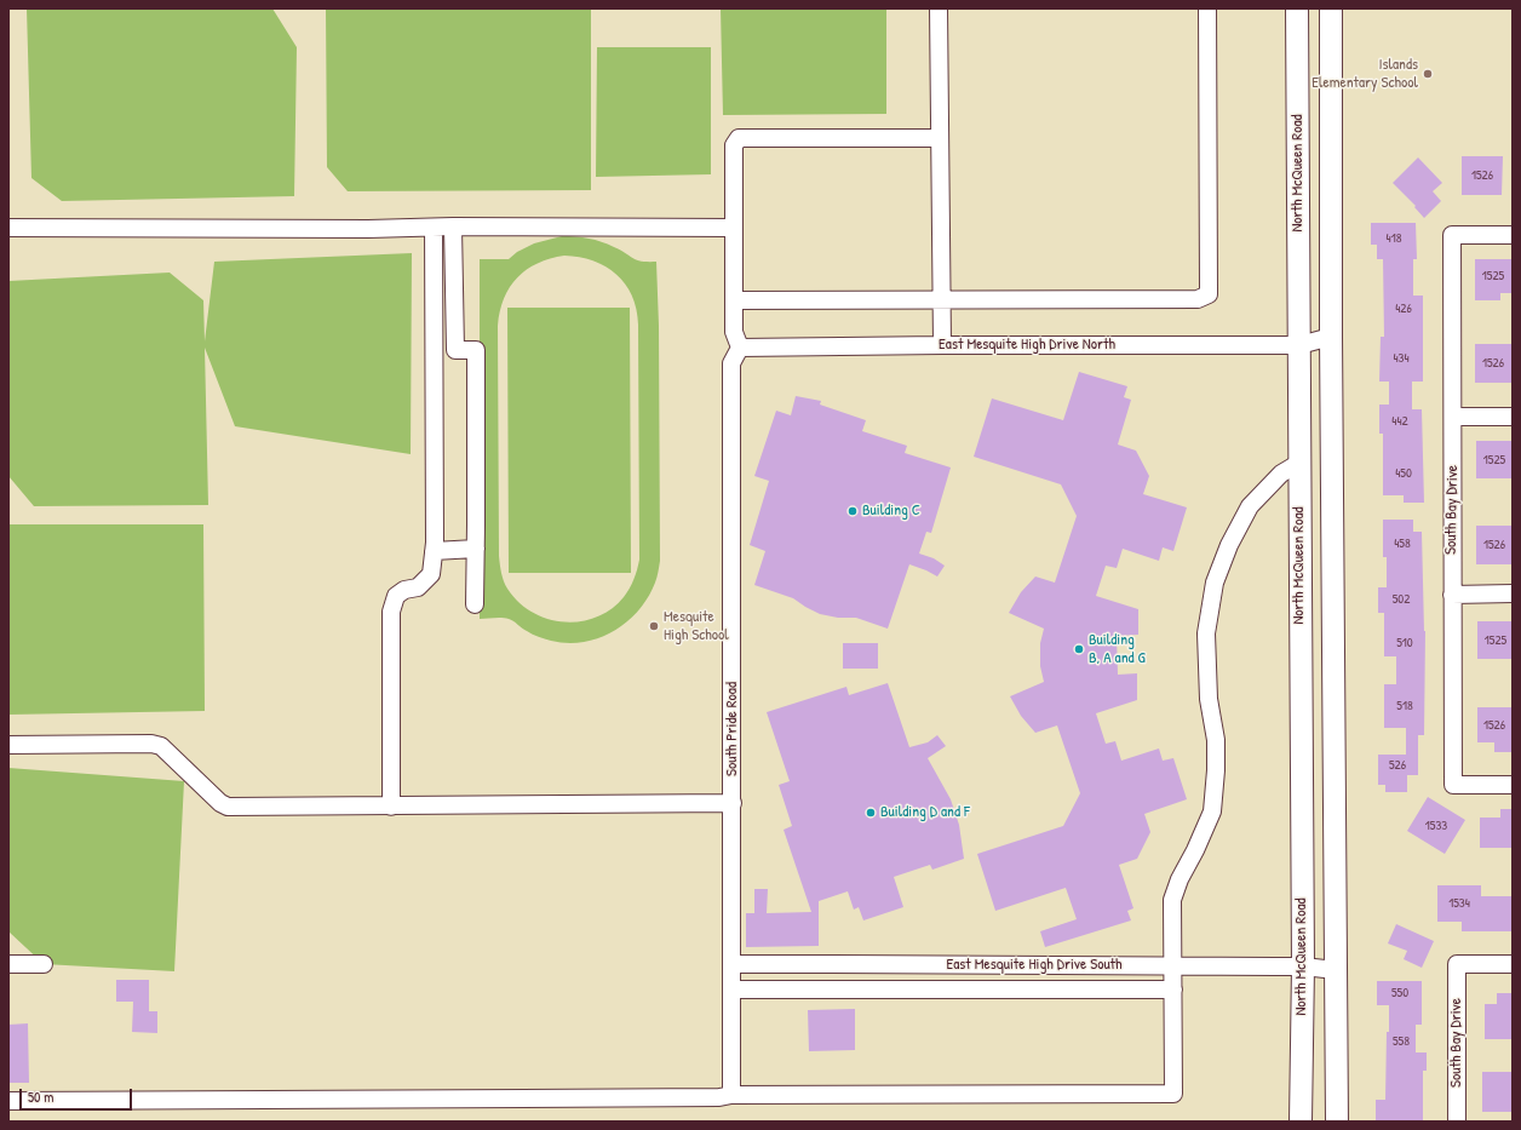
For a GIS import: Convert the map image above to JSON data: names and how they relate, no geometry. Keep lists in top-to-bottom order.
{
  "streets": {
    "main road": ["North McQueen Road"],
    "street": [
      "East Mesquite High Drive North",
      "South Bay Drive",
      "South Pride Road",
      "East Mesquite High Drive South"
    ]
  },
  "crossings": [
    ["North McQueen Road", "East Mesquite High Drive North"],
    ["North McQueen Road", "East Mesquite High Drive South"],
    ["East Mesquite High Drive North", "South Pride Road"],
    ["South Pride Road", "East Mesquite High Drive South"]
  ],
  "places": [
    "Islands Elementary School",
    "Building C",
    "Mesquite High School",
    "Building B, A and G",
    "Building D and F"
  ],
  "house_numbers": [
    "1526",
    "418",
    "1525",
    "426",
    "434",
    "1526",
    "442",
    "1525",
    "450",
    "458",
    "1526",
    "502",
    "1525",
    "510",
    "518",
    "1526",
    "526",
    "1533",
    "1534",
    "550",
    "558"
  ],
  "scale_bar": "50 m"
}
